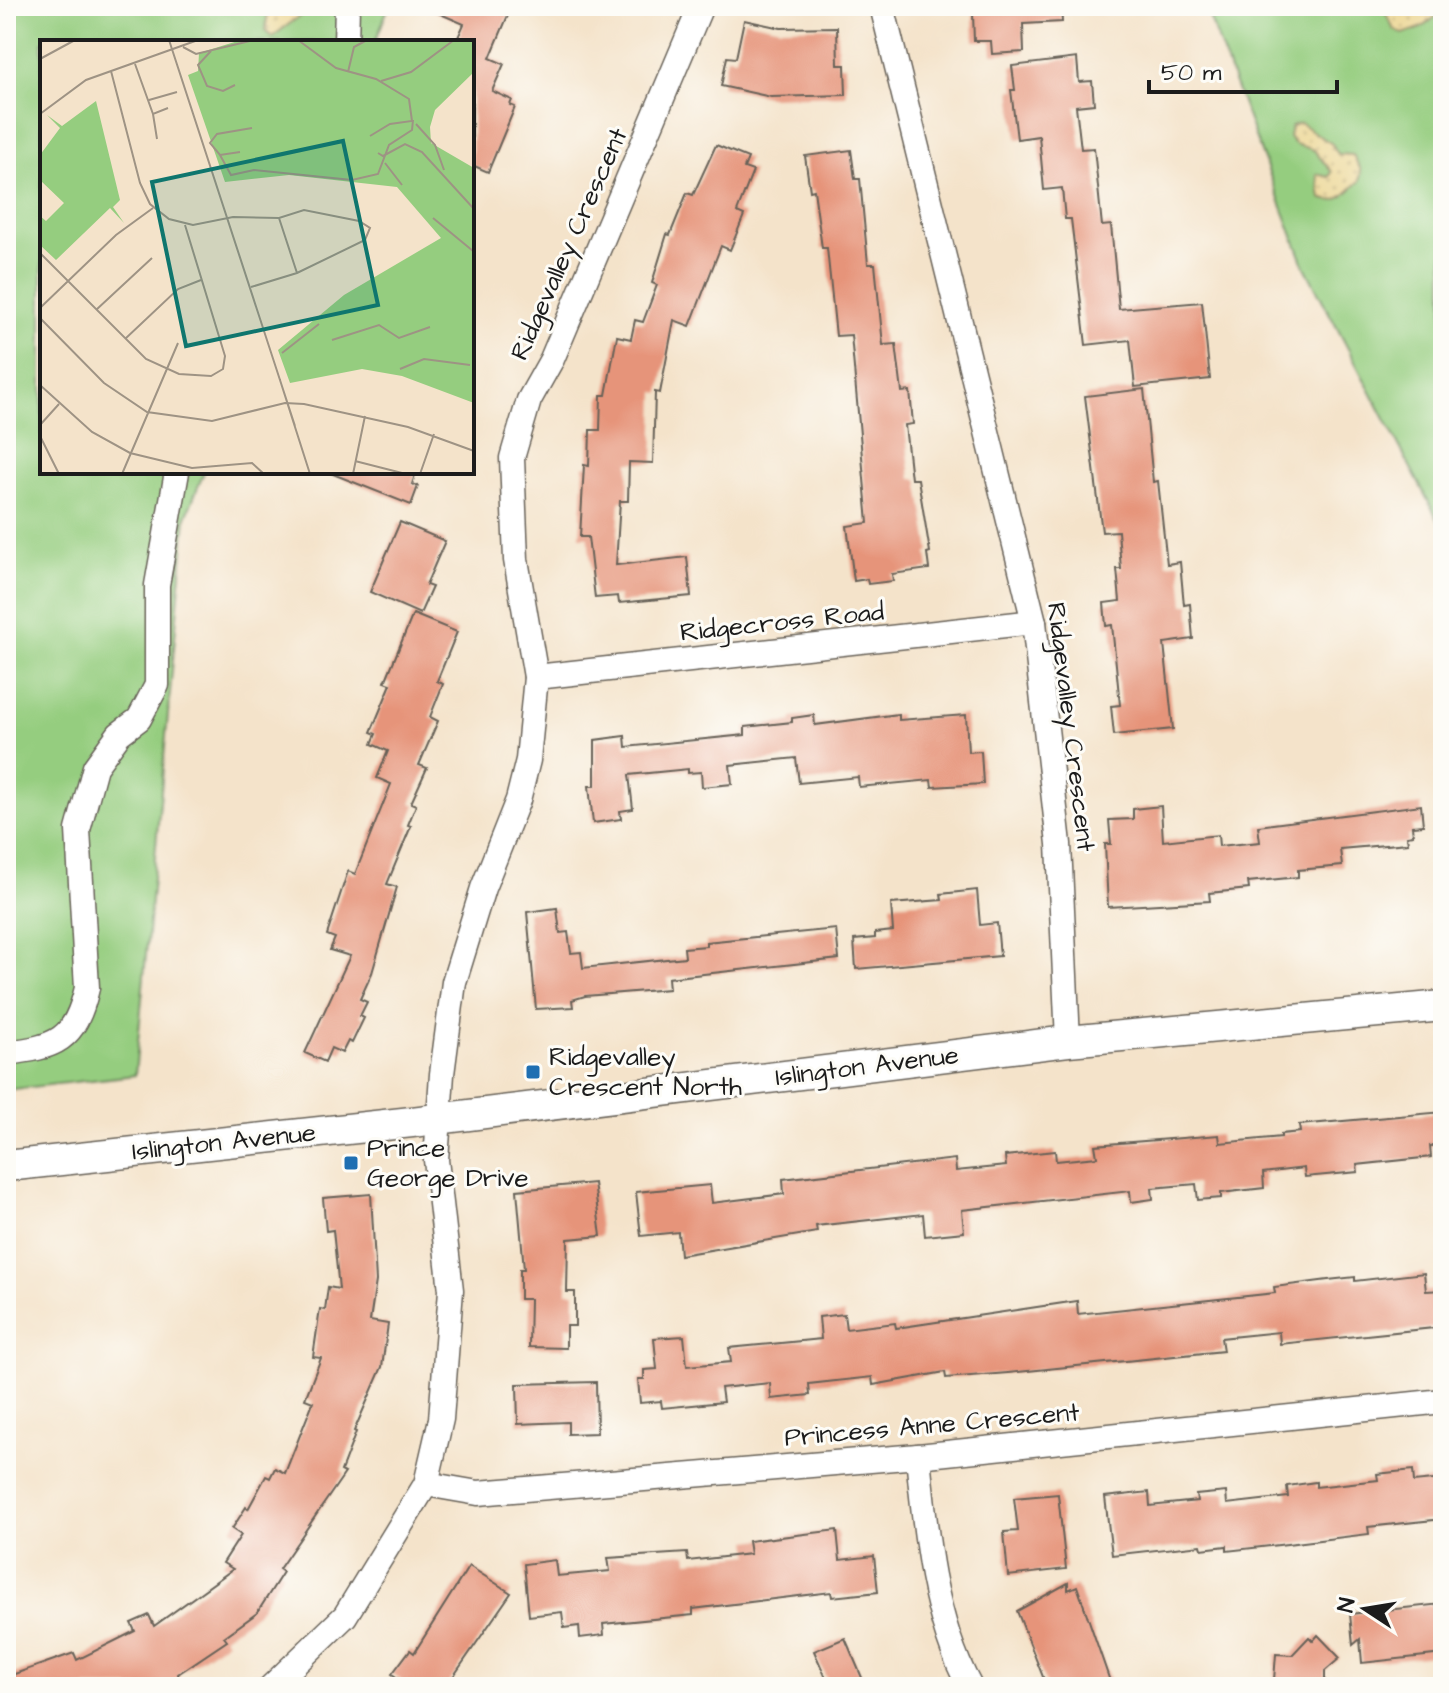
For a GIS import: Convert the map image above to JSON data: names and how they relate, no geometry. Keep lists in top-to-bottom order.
{
  "streets": {
    "main road": ["Islington Avenue"],
    "street": ["Ridgevalley Crescent", "Ridgecross Road", "Princess Anne Crescent"]
  },
  "crossings": [
    ["Ridgevalley Crescent", "Ridgecross Road"],
    ["Ridgevalley Crescent", "Islington Avenue"]
  ],
  "places": {
    "transit": ["Ridgevalley Crescent North", "Prince George Drive"]
  },
  "scale_bar": "50 m",
  "north": "left"
}
